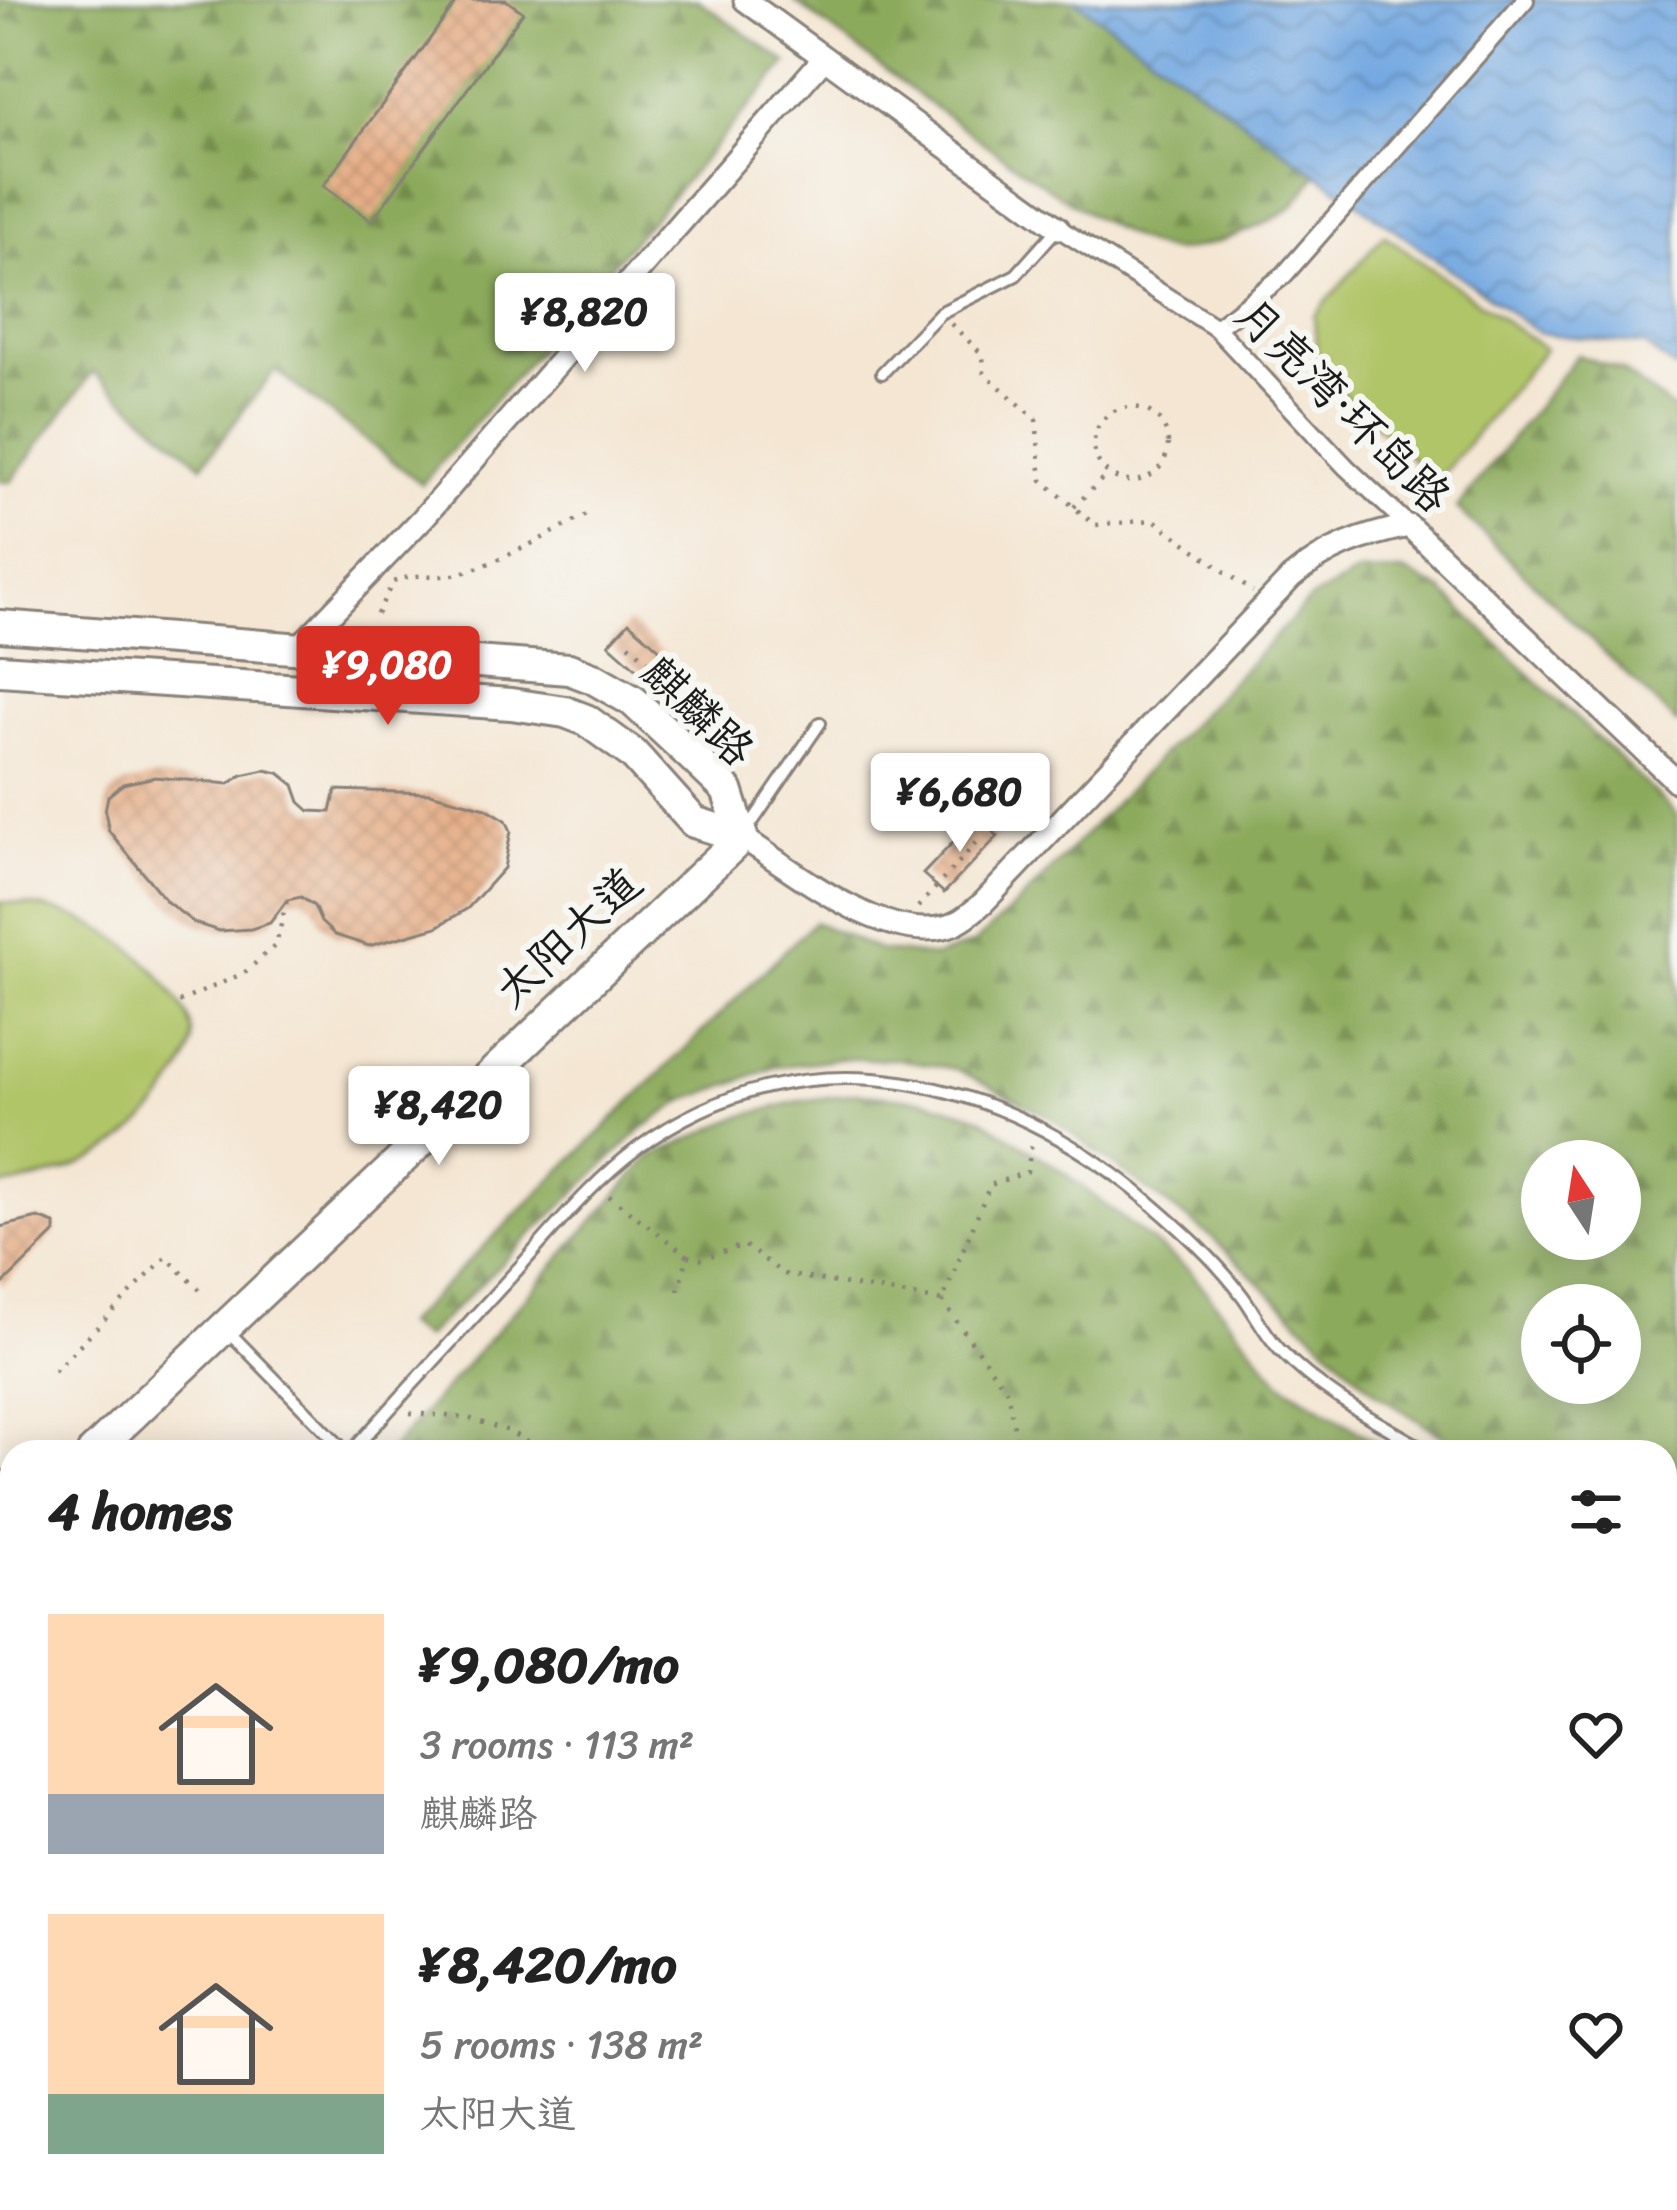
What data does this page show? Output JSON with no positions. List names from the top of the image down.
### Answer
{
  "streets": {
    "main road": ["麒麟路", "太阳大道"],
    "street": ["月亮湾·环岛路"]
  },
  "crossings": [
    ["麒麟路", "太阳大道"]
  ],
  "north": "top",
  "page": {
    "price": [
      "¥8,820",
      "¥9,080",
      "¥6,680",
      "¥8,420"
    ],
    "heading": "4 homes",
    "list": [
      {
        "name": "¥9,080/mo",
        "note": "3 rooms · 113 m² · 麒麟路"
      },
      {
        "name": "¥8,420/mo",
        "note": "5 rooms · 138 m² · 太阳大道"
      }
    ]
  }
}
